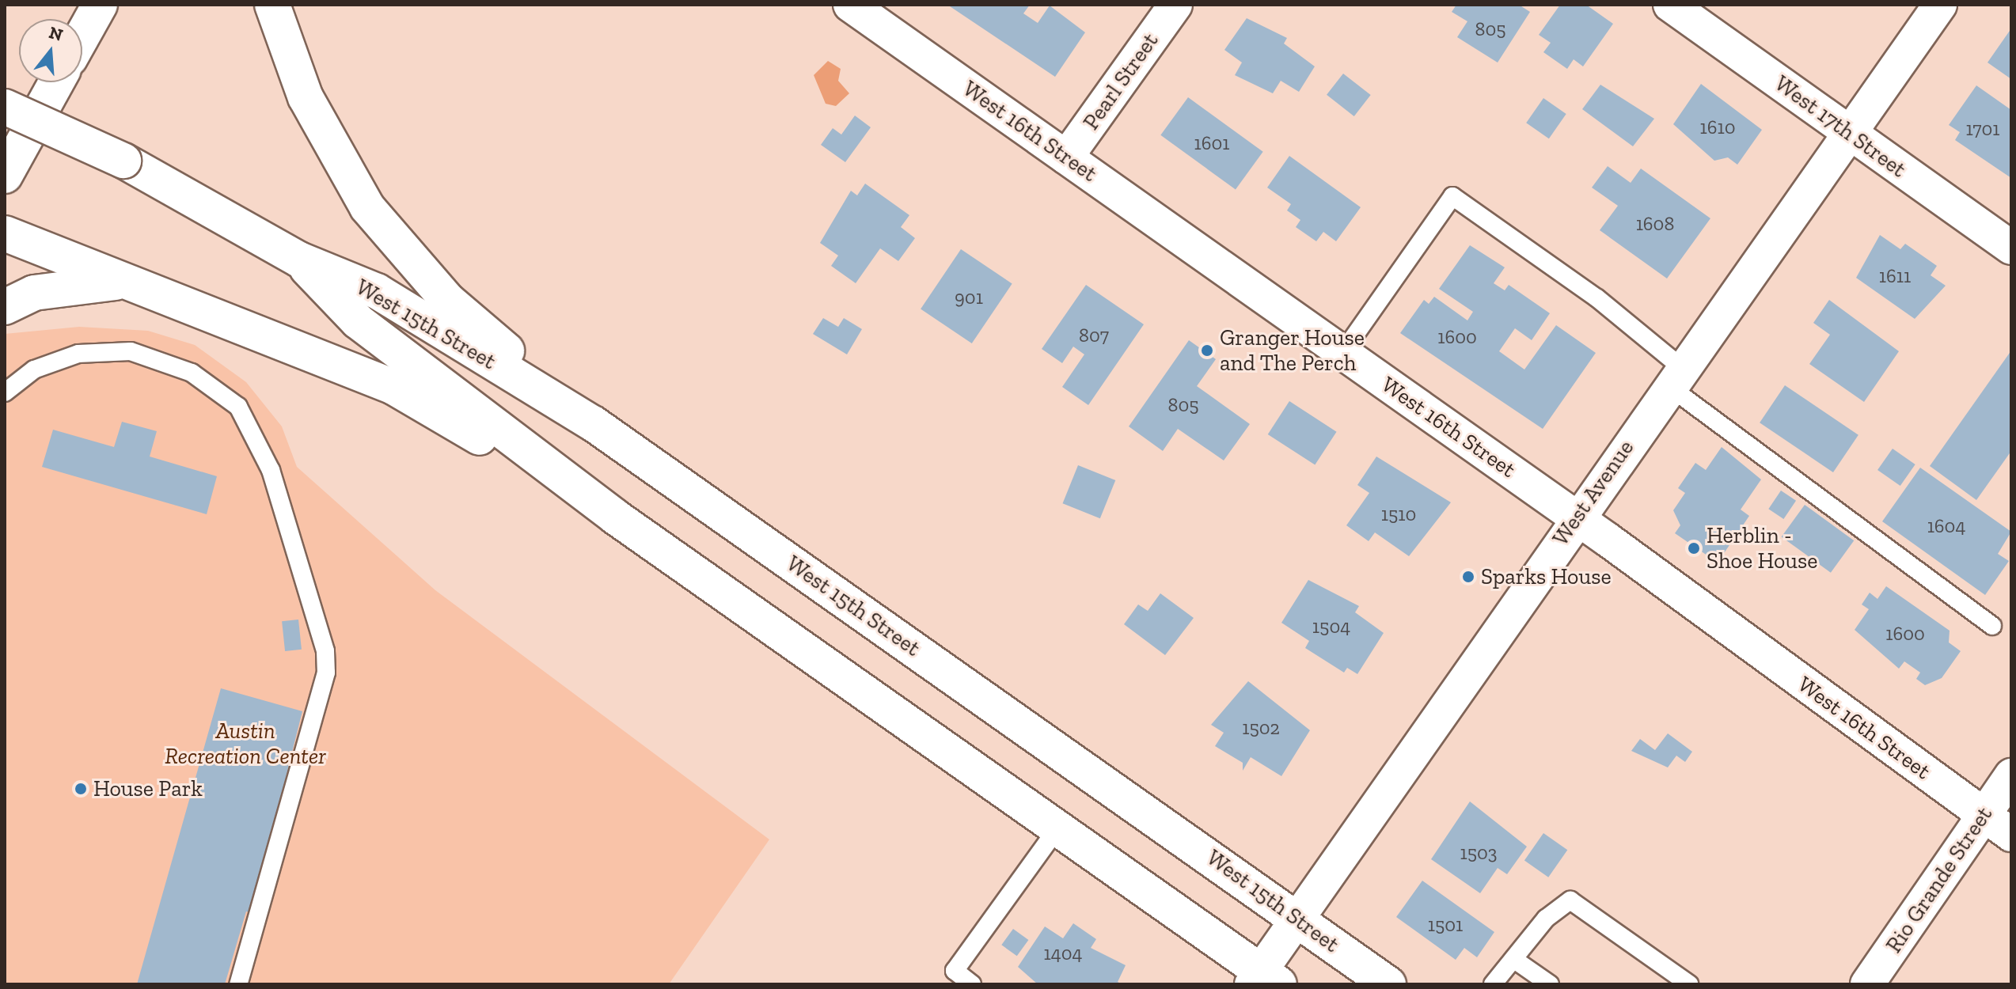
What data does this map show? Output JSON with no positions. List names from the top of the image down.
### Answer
{
  "streets": {
    "main road": ["West 15th Street"],
    "street": [
      "Pearl Street",
      "West 17th Street",
      "West 16th Street",
      "West Avenue",
      "Rio Grande Street"
    ]
  },
  "crossings": [
    ["Pearl Street", "West 16th Street"],
    ["West 17th Street", "West Avenue"],
    ["West 16th Street", "West Avenue"],
    ["West 16th Street", "Rio Grande Street"],
    ["West 15th Street", "West Avenue"]
  ],
  "parks": ["Austin Recreation Center"],
  "places": [
    "Granger House and The Perch",
    "Herblin - Shoe House",
    "Sparks House",
    "House Park"
  ],
  "house_numbers": [
    "805",
    "1610",
    "1701",
    "1601",
    "1608",
    "1611",
    "901",
    "807",
    "1600",
    "805",
    "1510",
    "1604",
    "1504",
    "1600",
    "1502",
    "1503",
    "1501",
    "1404"
  ],
  "north": "top"
}
